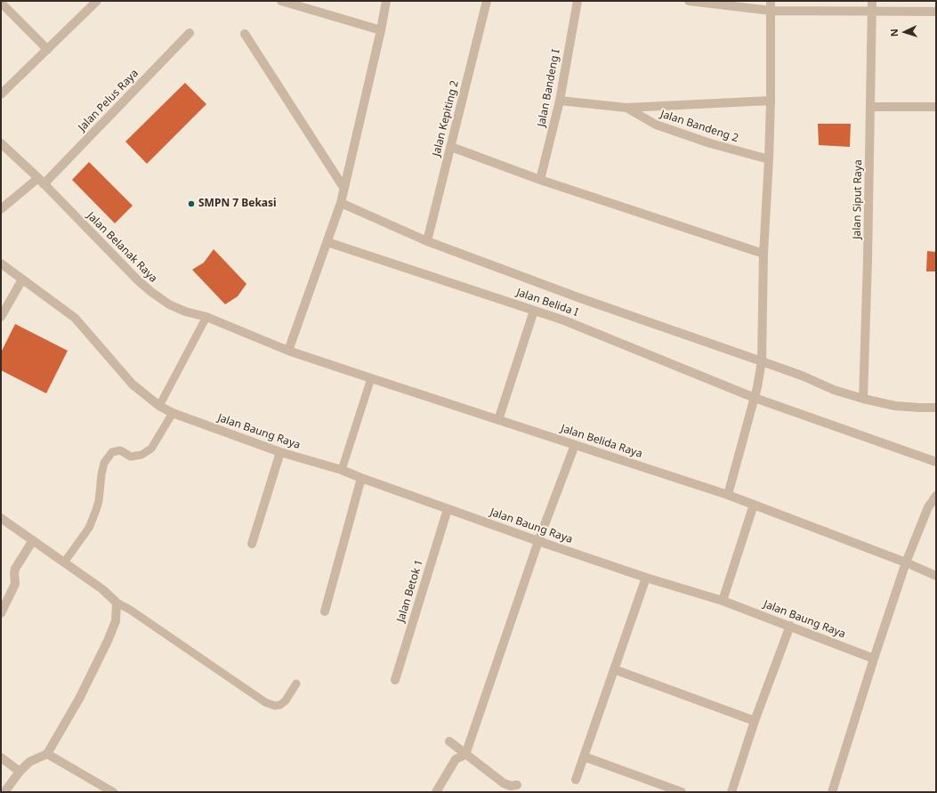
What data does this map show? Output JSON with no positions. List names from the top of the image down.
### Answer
{
  "streets": {
    "street": [
      "Jalan Bandeng I",
      "Jalan Pelus Raya",
      "Jalan Kepiting 2",
      "Jalan Bandeng 2",
      "Jalan Siput Raya",
      "Jalan Belanak Raya",
      "Jalan Belida I",
      "Jalan Baung Raya",
      "Jalan Belida Raya",
      "Jalan Betok 1"
    ]
  },
  "crossings": [
    ["Jalan Pelus Raya", "Jalan Belanak Raya"],
    ["Jalan Belanak Raya", "Jalan Belida Raya"],
    ["Jalan Baung Raya", "Jalan Betok 1"]
  ],
  "places": ["SMPN 7 Bekasi"],
  "north": "left"
}
